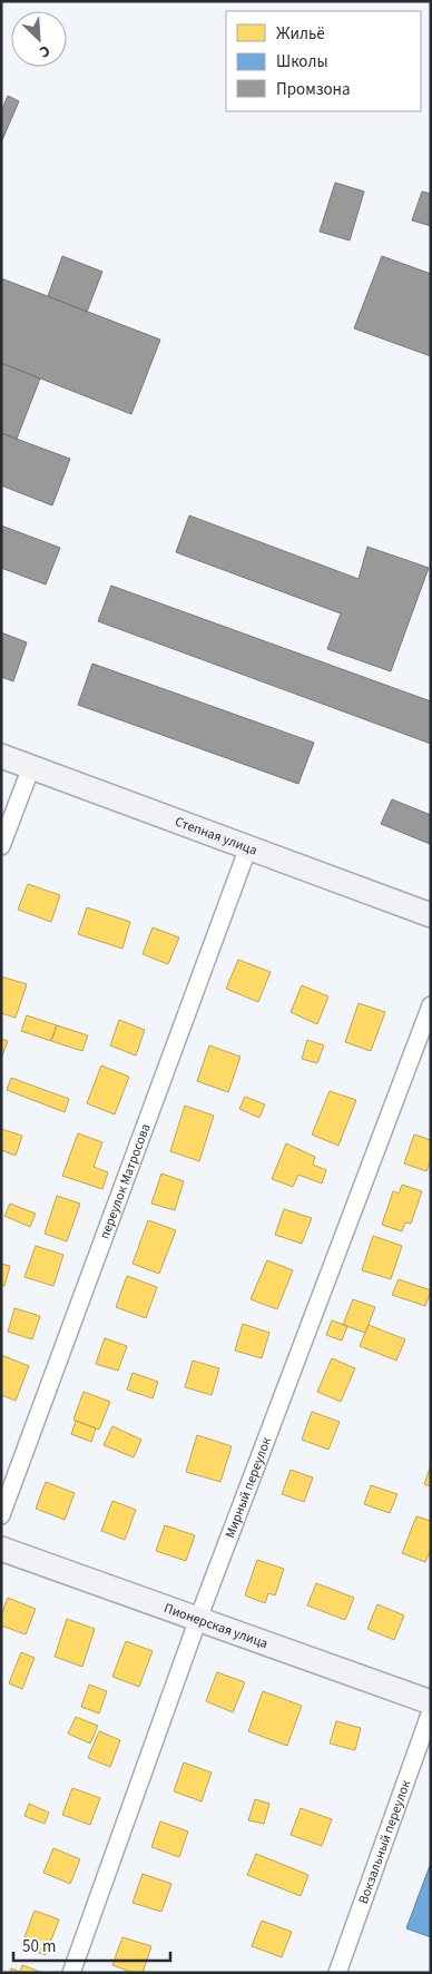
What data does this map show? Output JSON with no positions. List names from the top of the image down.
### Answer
{
  "streets": {
    "main road": ["Степная улица", "Пионерская улица"],
    "street": ["переулок Матросова", "Мирный переулок", "Вокзальный переулок"]
  },
  "crossings": [
    ["Степная улица", "переулок Матросова"],
    ["Мирный переулок", "Пионерская улица"]
  ],
  "legend": ["Жильё", "Школы", "Промзона"],
  "scale_bar": "50 m",
  "north": "bottom right"
}
